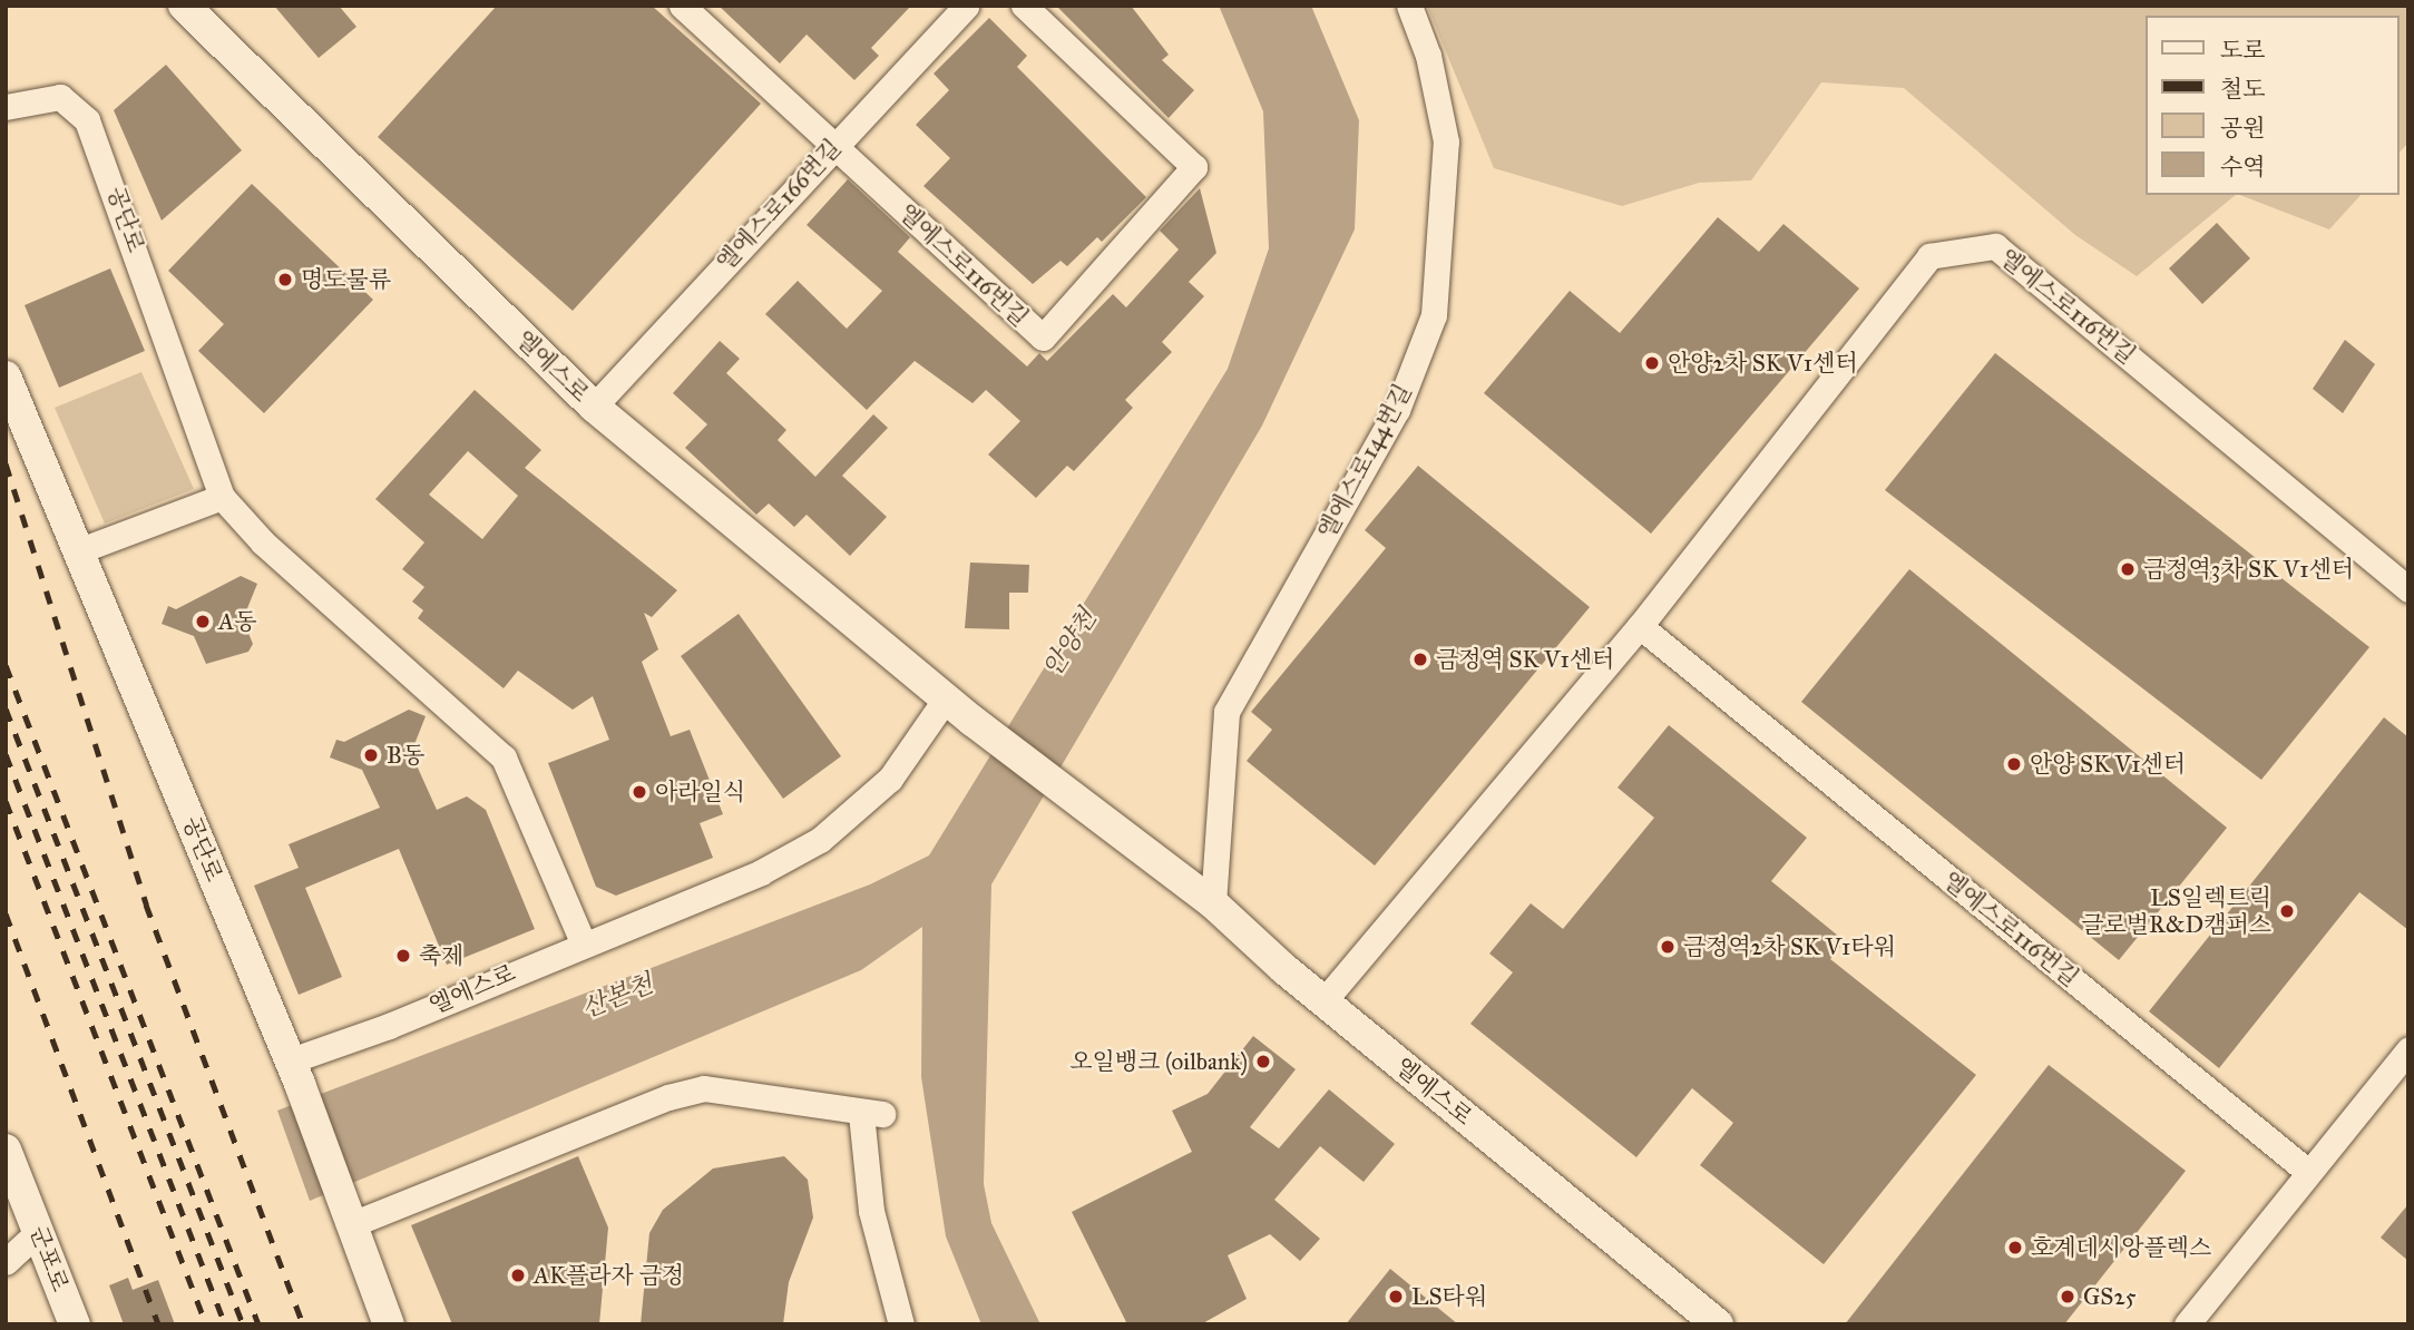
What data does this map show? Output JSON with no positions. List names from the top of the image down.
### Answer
{
  "streets": {
    "street": [
      "엘에스로166번길",
      "공단로",
      "엘에스로116번길",
      "엘에스로",
      "엘에스로144번길",
      "군포로"
    ]
  },
  "crossings": [
    ["엘에스로166번길", "엘에스로116번길"],
    ["엘에스로166번길", "엘에스로"],
    ["공단로", "엘에스로"],
    ["엘에스로116번길", "엘에스로"],
    ["엘에스로", "엘에스로144번길"]
  ],
  "water": ["안양천", "산본천"],
  "places": [
    "명도물류",
    "안양2차 SK V1센터",
    "금정역3차 SK V1센터",
    "A동",
    "금정역 SK V1센터",
    "B동",
    "안양 SK V1센터",
    "아라일식",
    "LS일렉트릭 글로벌R&D캠퍼스",
    "금정역2차 SK V1타워",
    "축제",
    "오일뱅크 (oilbank)",
    "호계데시앙플렉스",
    "AK플라자 금정",
    "LS타워",
    "GS25"
  ],
  "legend": [
    "도로",
    "철도",
    "공원",
    "수역"
  ]
}
